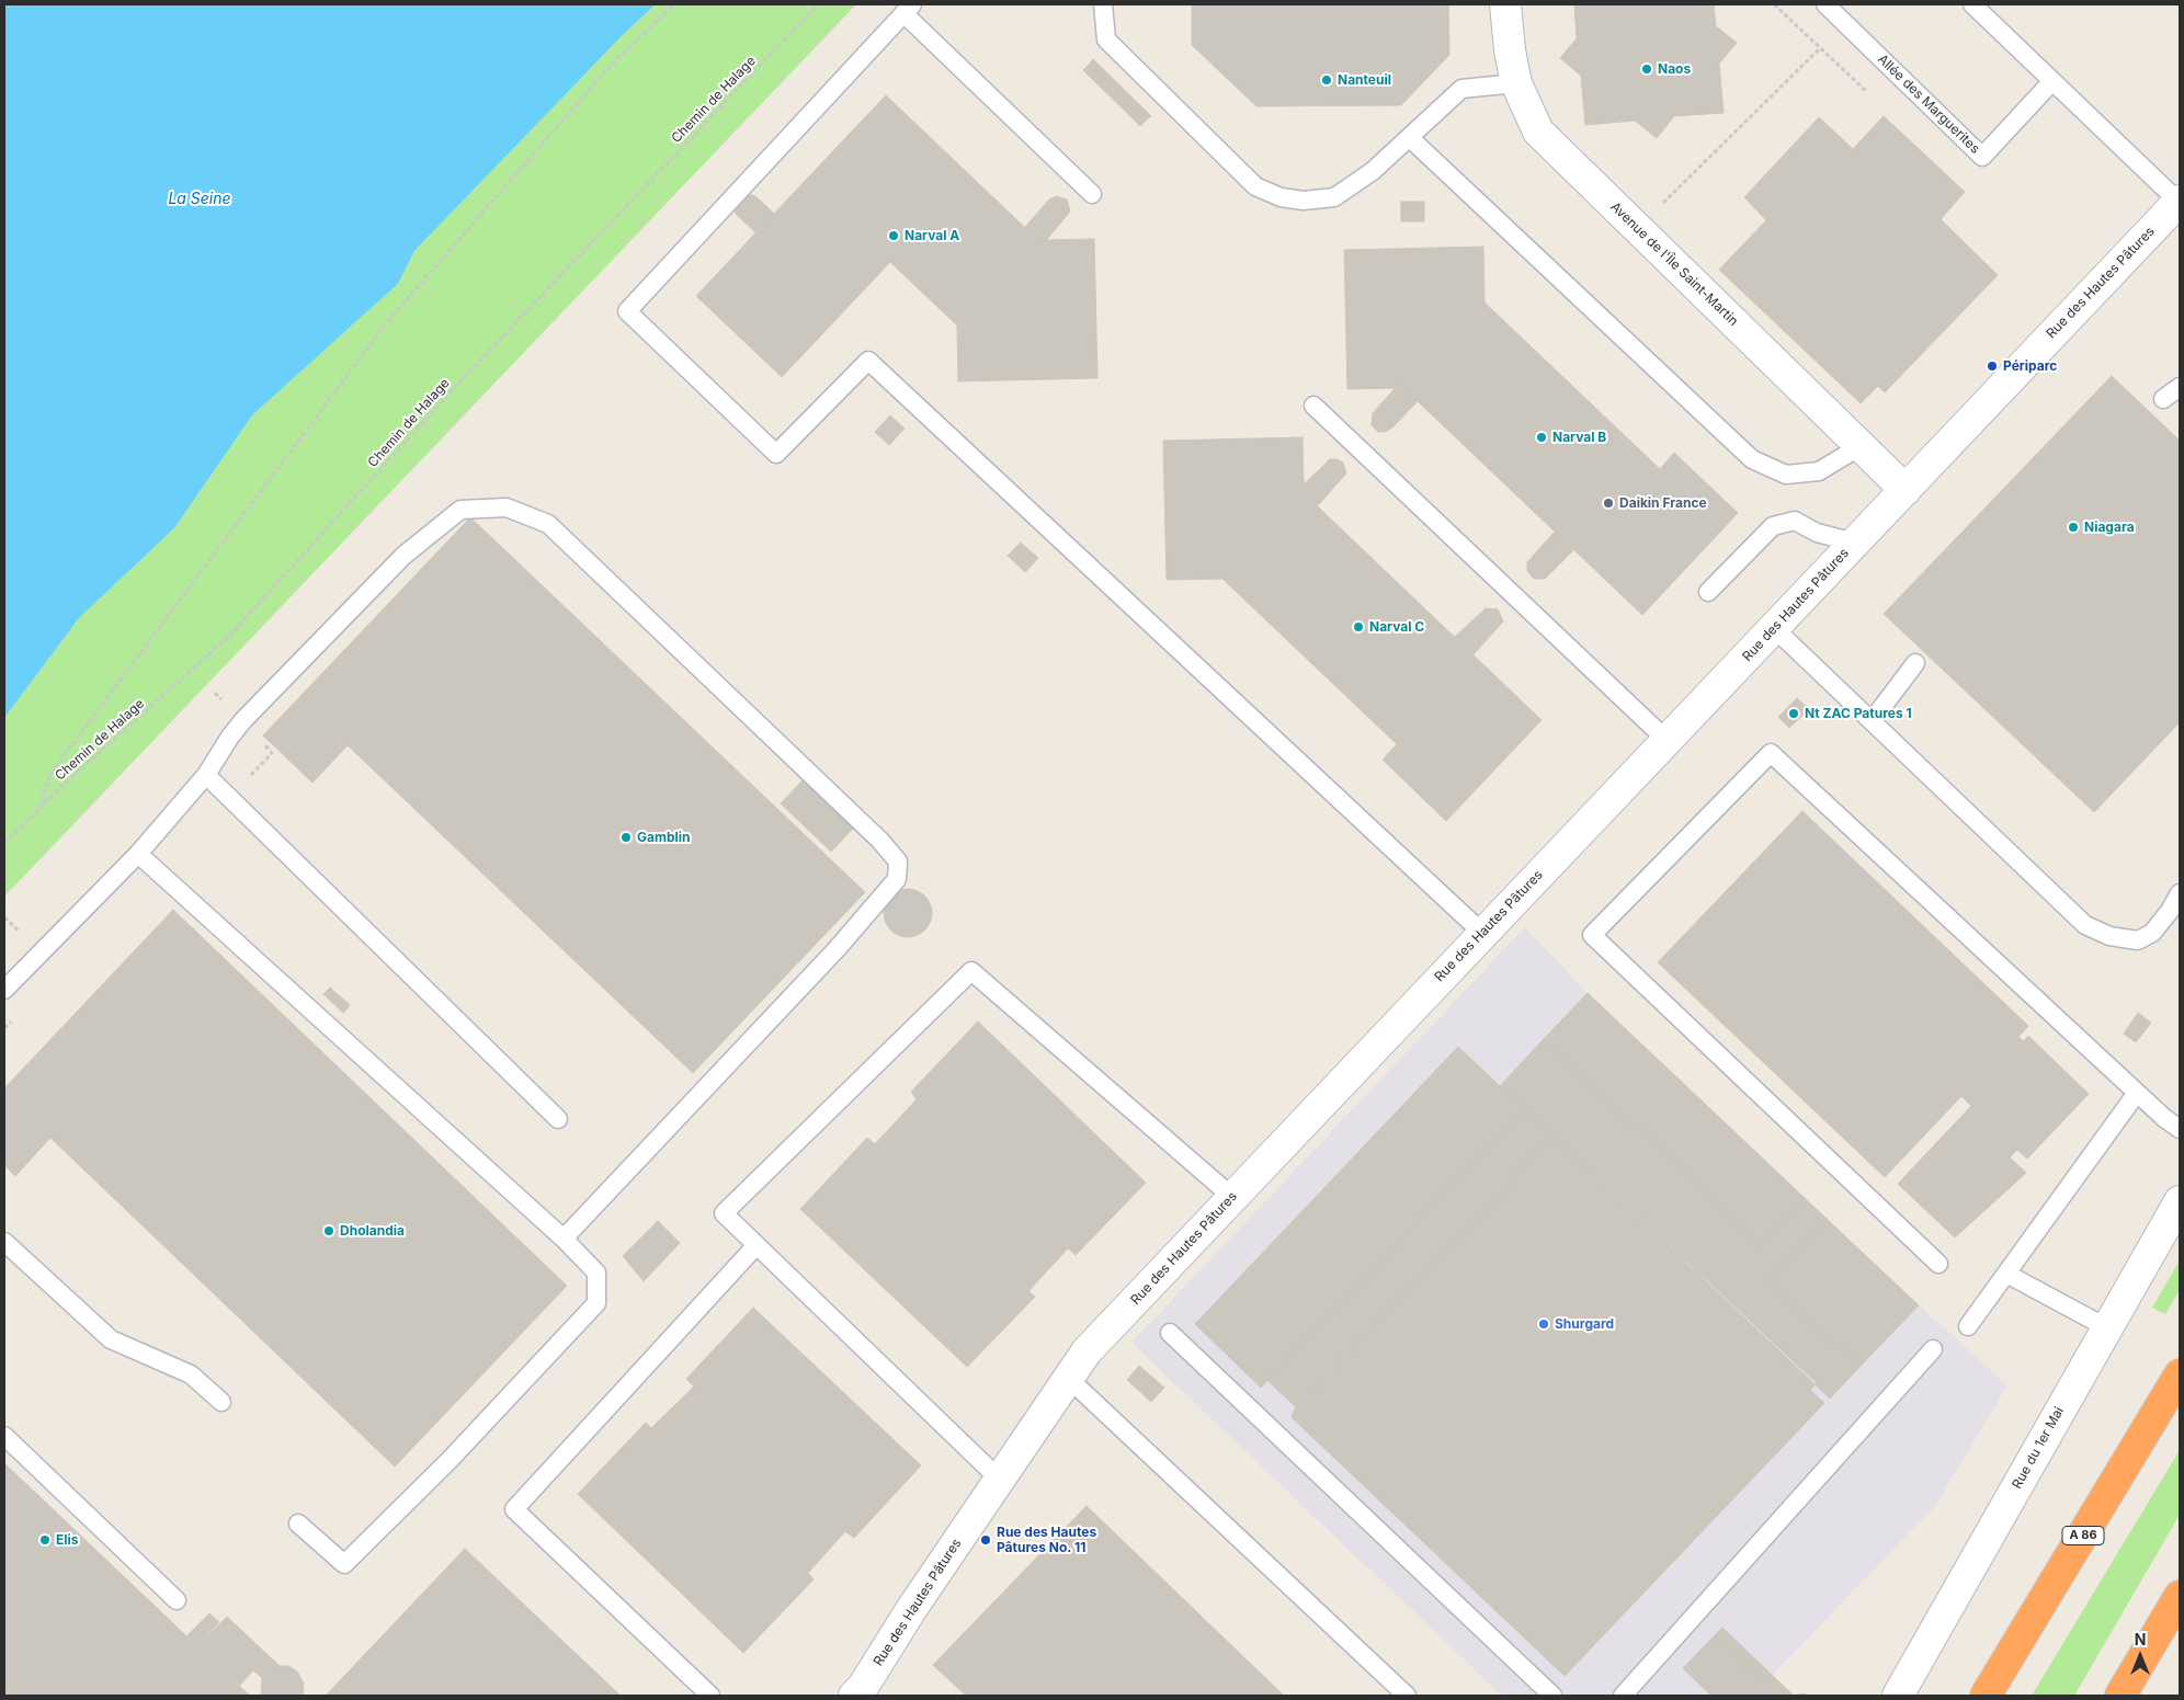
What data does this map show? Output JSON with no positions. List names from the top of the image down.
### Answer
{
  "streets": {
    "highway": ["A 86"],
    "street": ["Avenue de l'Île Saint-Martin", "Rue des Hautes Pâtures", "Rue du 1er Mai"],
    "lane": ["Allée des Marguerites"],
    "path": ["Chemin de Halage"]
  },
  "crossings": [
    ["Avenue de l'Île Saint-Martin", "Rue des Hautes Pâtures"]
  ],
  "water": ["La Seine"],
  "places": [
    "Naos",
    "Nanteuil",
    "Narval A",
    "Périparc",
    "Narval B",
    "Daikin France",
    "Niagara",
    "Narval C",
    "Nt ZAC Patures 1",
    "Gamblin",
    "Dholandia",
    "Shurgard",
    "Elis",
    "Rue des Hautes Pâtures No. 11"
  ],
  "north": "top"
}
